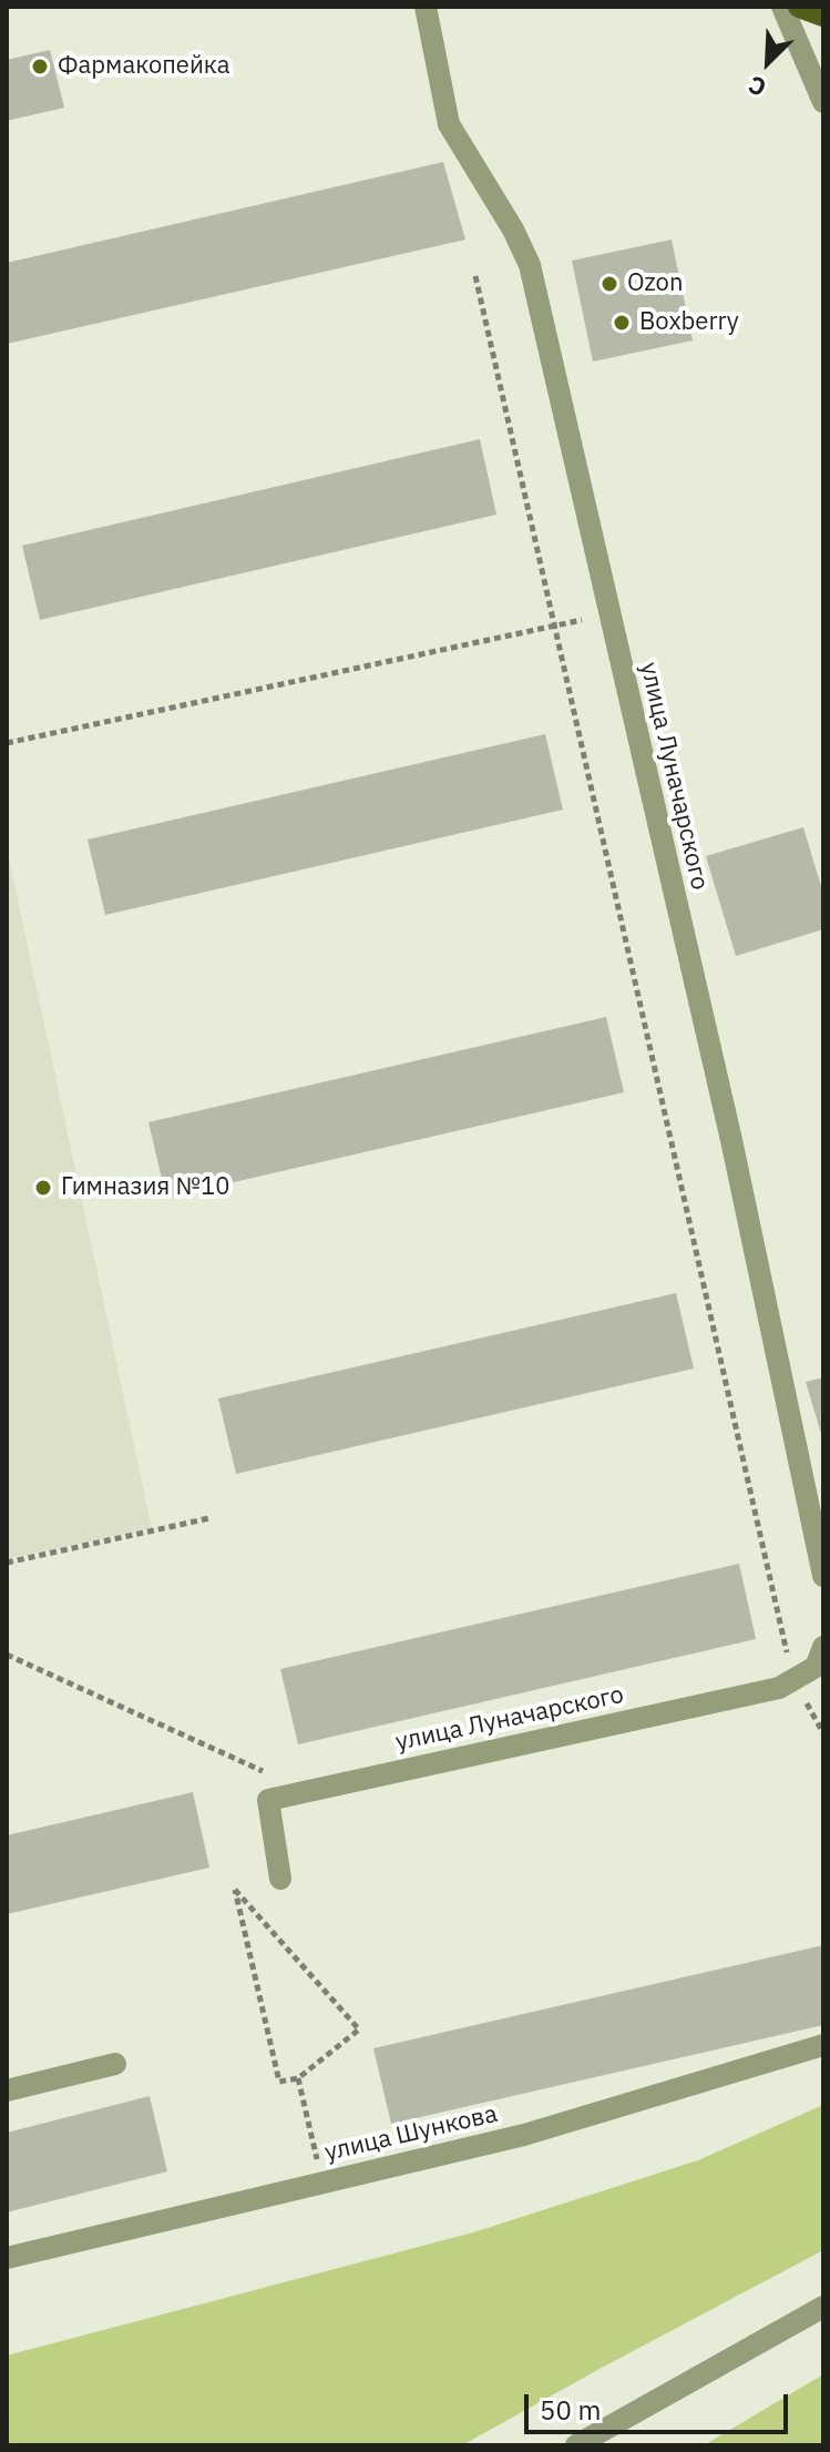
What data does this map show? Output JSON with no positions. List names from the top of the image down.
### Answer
{
  "streets": {
    "street": ["улица Луначарского", "улица Шункова"]
  },
  "places": [
    "Фармакопейка",
    "Ozon",
    "Boxberry",
    "Гимназия №10"
  ],
  "scale_bar": "50 m",
  "north": "bottom left"
}
